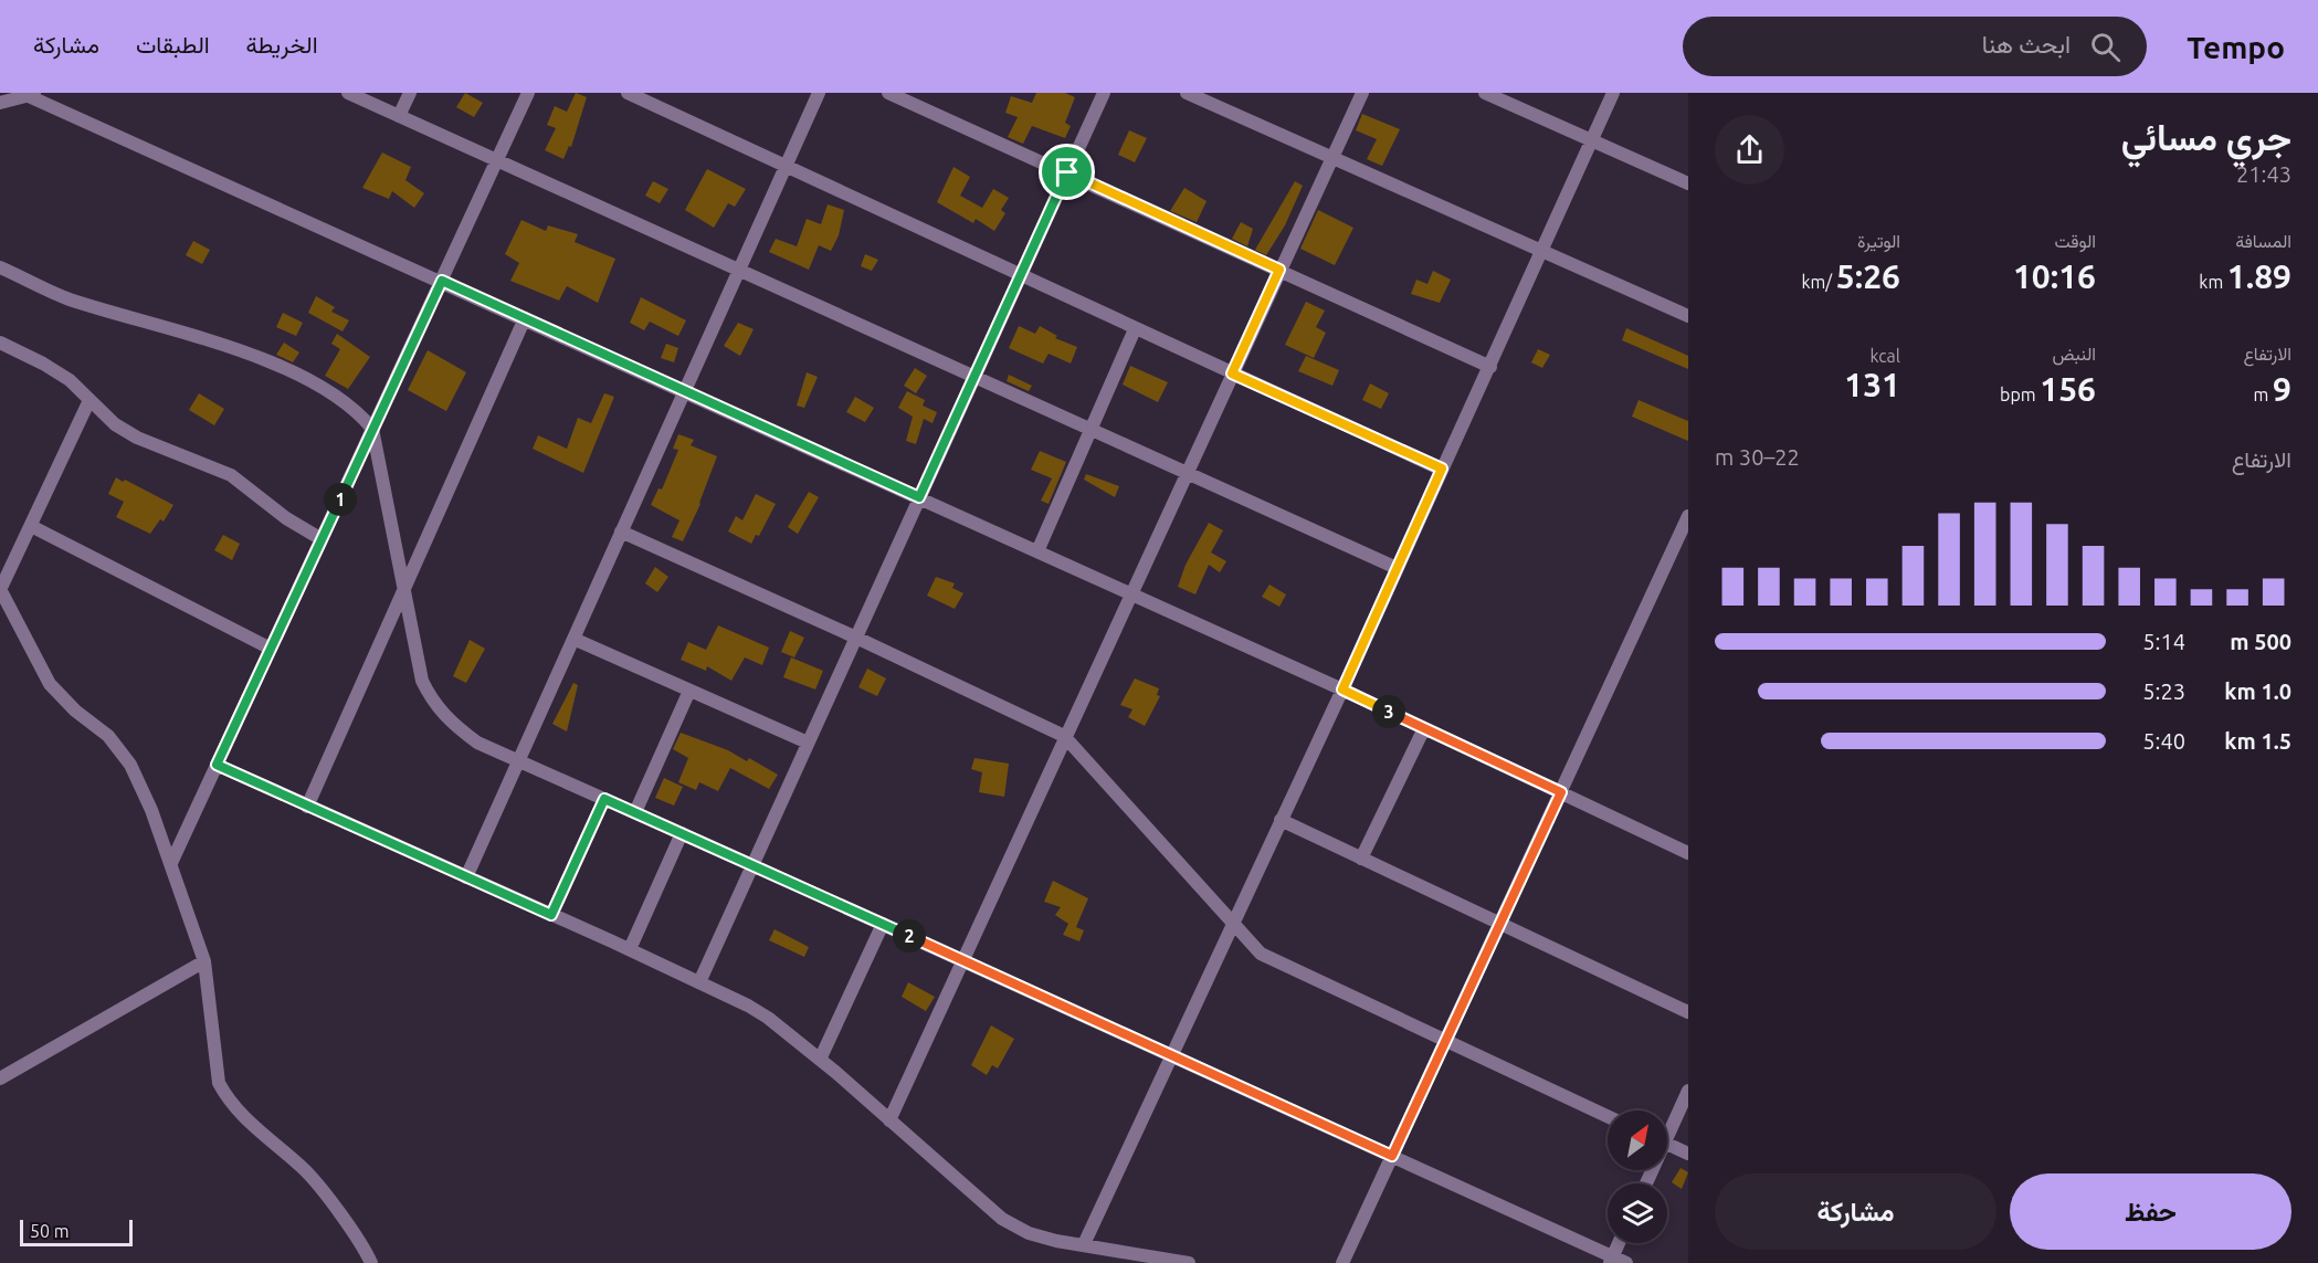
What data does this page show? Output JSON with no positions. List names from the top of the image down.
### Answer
{
  "scale_bar": "50 m",
  "north": "top right",
  "page": {
    "header": "Tempo",
    "search": "ابحث هنا",
    "nav": ["الخريطة", "الطبقات", "مشاركة"],
    "heading": ["جري مسائي", "21:43"],
    "stats": [
      ["المسافة", "1.89 km"],
      ["الوقت", "10:16"],
      ["الوتيرة", "5:26 /km"],
      ["الارتفاع", "9 m"],
      ["النبض", "156 bpm"],
      ["kcal", "131"]
    ],
    "chart": ["الارتفاع", "22–30 m"],
    "pins": ["1", "3", "2"],
    "list": [
      {
        "name": "500 m",
        "note": "5:14"
      },
      {
        "name": "1.0 km",
        "note": "5:23"
      },
      {
        "name": "1.5 km",
        "note": "5:40"
      }
    ],
    "buttons": ["حفظ", "مشاركة"],
    "scale": "50 m"
  }
}
